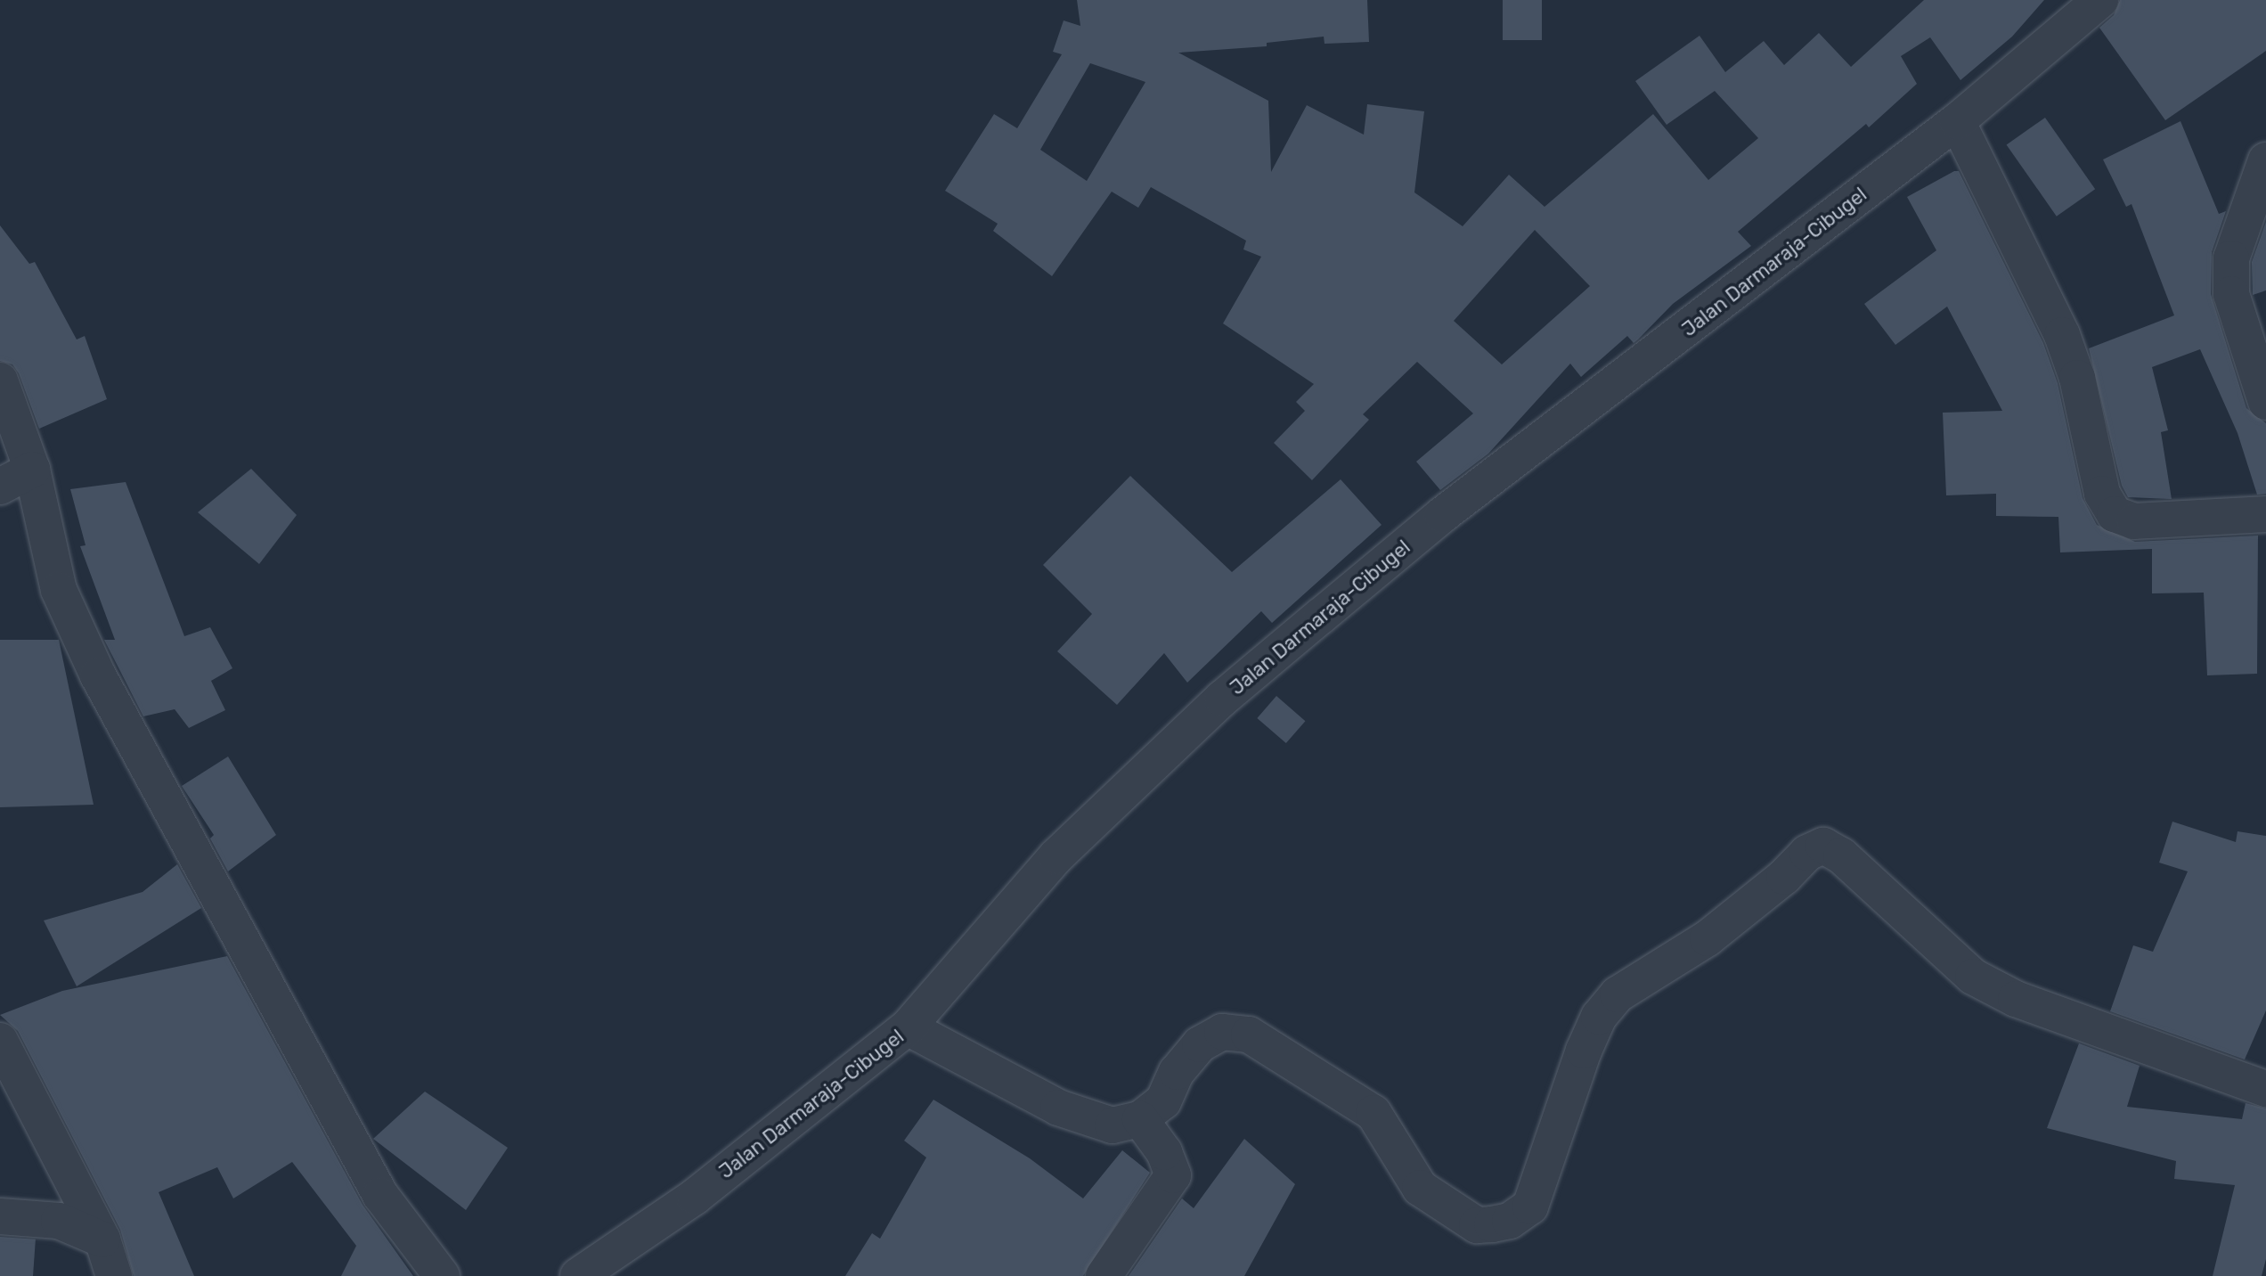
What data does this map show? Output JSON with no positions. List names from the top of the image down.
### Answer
{
  "streets": {
    "street": ["Jalan Darmaraja-Cibugel"]
  }
}
